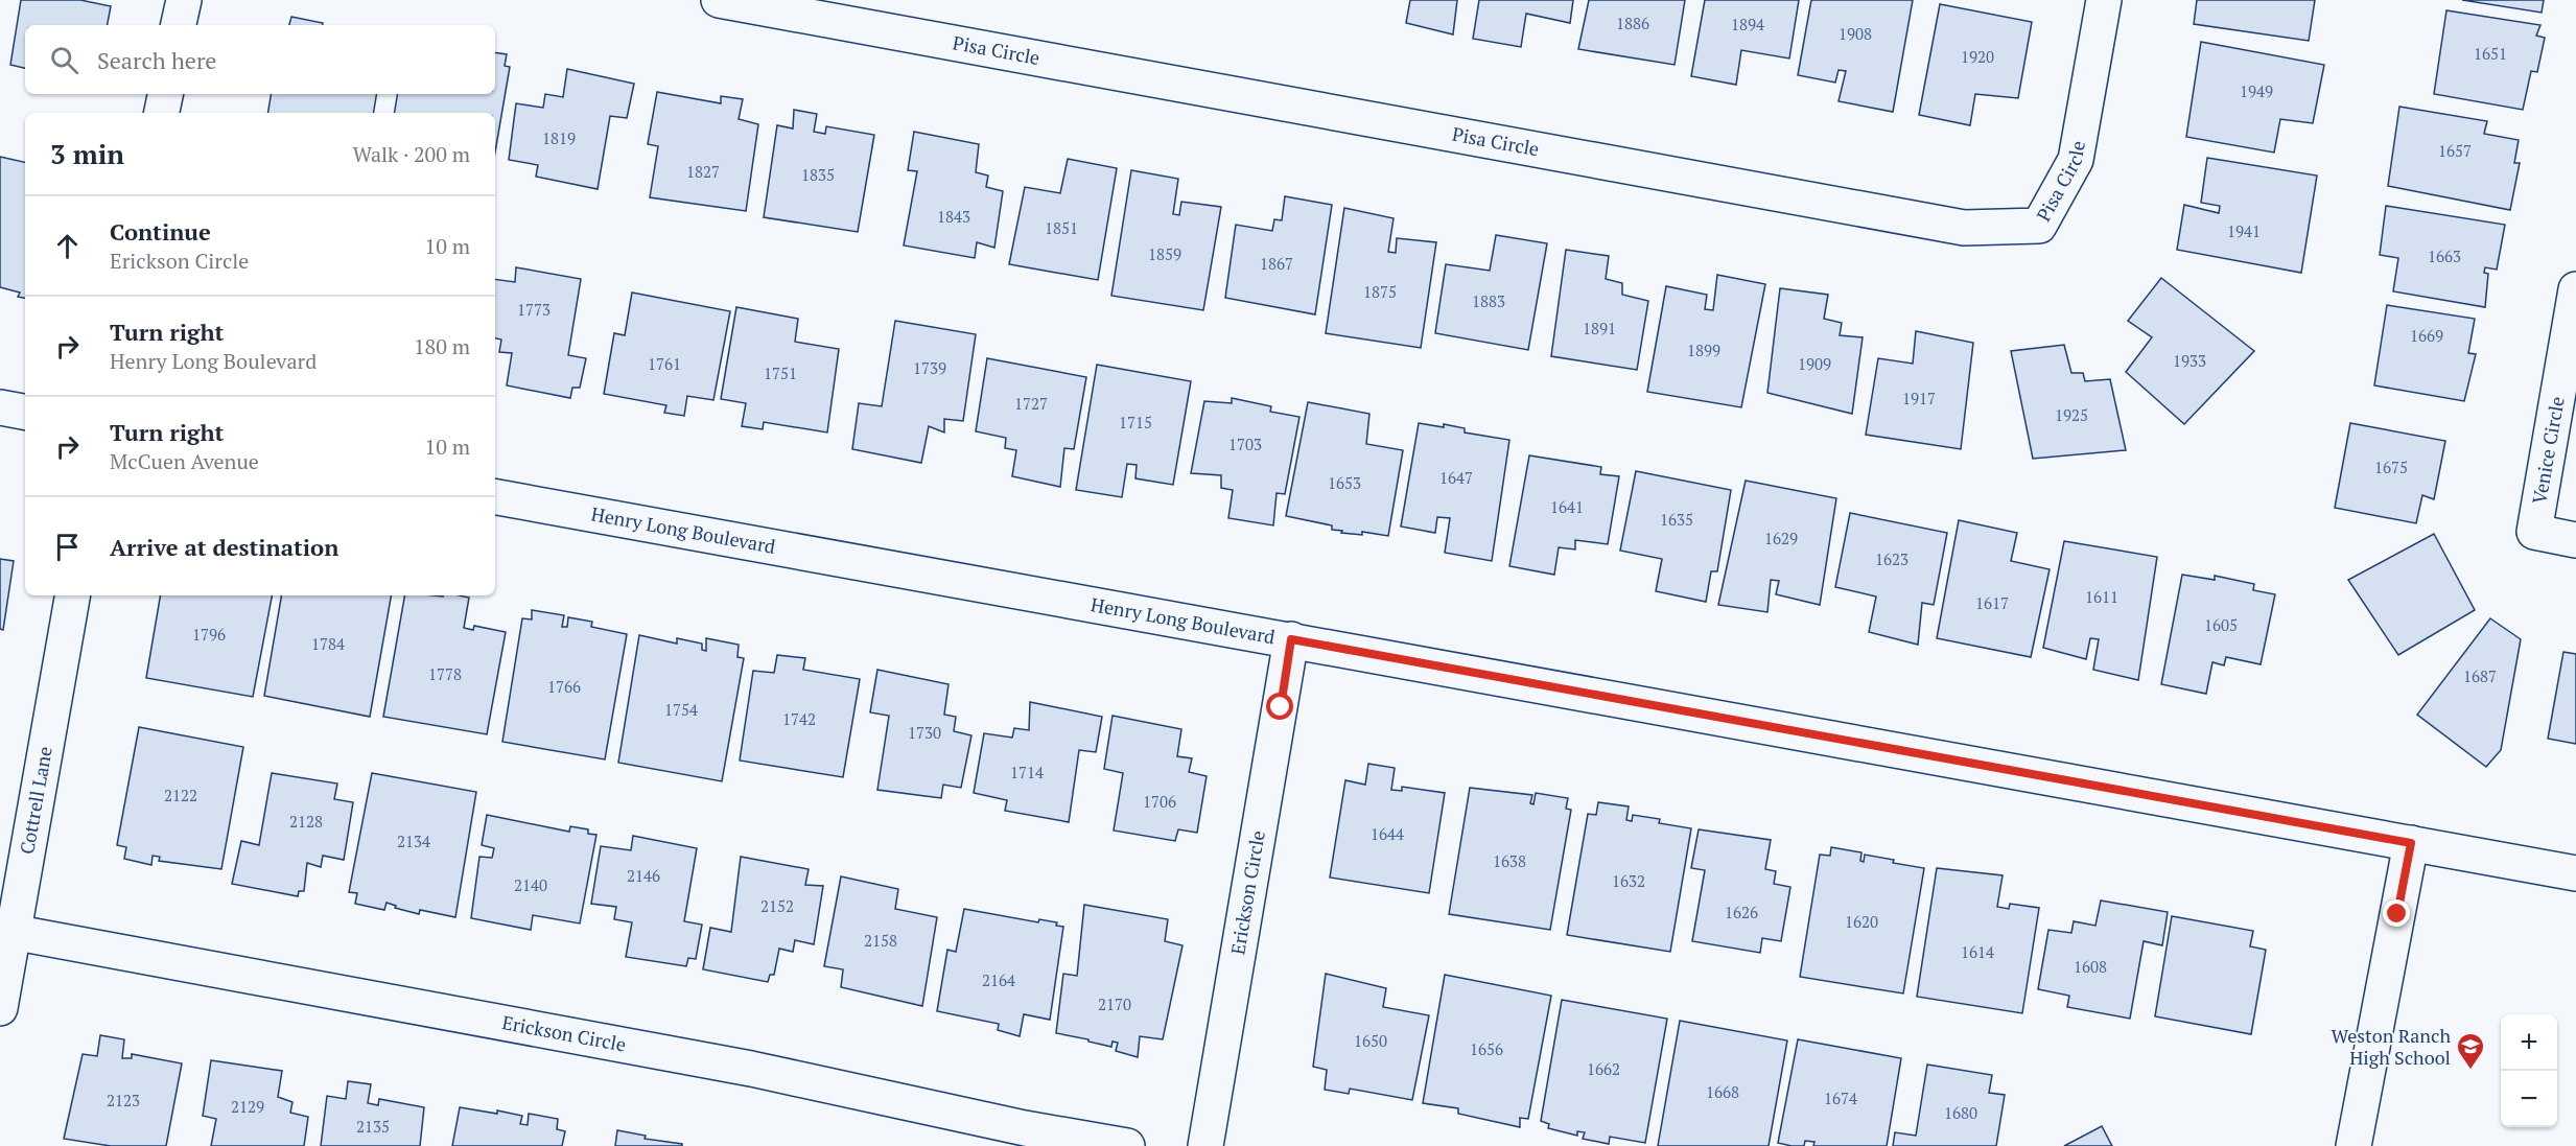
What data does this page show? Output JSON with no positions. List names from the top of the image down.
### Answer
{
  "streets": {
    "street": [
      "Pisa Circle",
      "Venice Circle",
      "Henry Long Boulevard",
      "Cottrell Lane",
      "Erickson Circle"
    ]
  },
  "crossings": [
    ["Henry Long Boulevard", "Erickson Circle"],
    ["Cottrell Lane", "Erickson Circle"]
  ],
  "places": {
    "school or university": ["Weston Ranch High School"]
  },
  "house_numbers": [
    "1886",
    "1894",
    "1908",
    "1651",
    "1920",
    "1949",
    "1819",
    "1657",
    "1827",
    "1835",
    "1843",
    "1851",
    "1941",
    "1859",
    "1663",
    "1867",
    "1875",
    "1883",
    "1773",
    "1891",
    "1669",
    "1899",
    "1933",
    "1761",
    "1909",
    "1739",
    "1751",
    "1917",
    "1727",
    "1925",
    "1715",
    "1703",
    "1675",
    "1647",
    "1653",
    "1641",
    "1635",
    "1629",
    "1623",
    "1611",
    "1617",
    "1605",
    "1796",
    "1784",
    "1778",
    "1687",
    "1766",
    "1754",
    "1742",
    "1730",
    "1714",
    "2122",
    "1706",
    "2128",
    "1644",
    "2134",
    "1638",
    "2146",
    "1632",
    "2140",
    "2152",
    "1626",
    "1620",
    "2158",
    "1614",
    "1608",
    "2164",
    "2170",
    "1650",
    "1656",
    "1662",
    "1668",
    "1674",
    "2123",
    "2129",
    "1680",
    "2135"
  ],
  "page": {
    "search": "Search here",
    "heading": ["3 min", "Walk · 200 m"],
    "list": [
      ["Continue", "Erickson Circle", "10 m"],
      ["Turn right", "Henry Long Boulevard", "180 m"],
      ["Turn right", "McCuen Avenue", "10 m"],
      "Arrive at destination"
    ],
    "map_buttons": ["+", "−"]
  }
}
